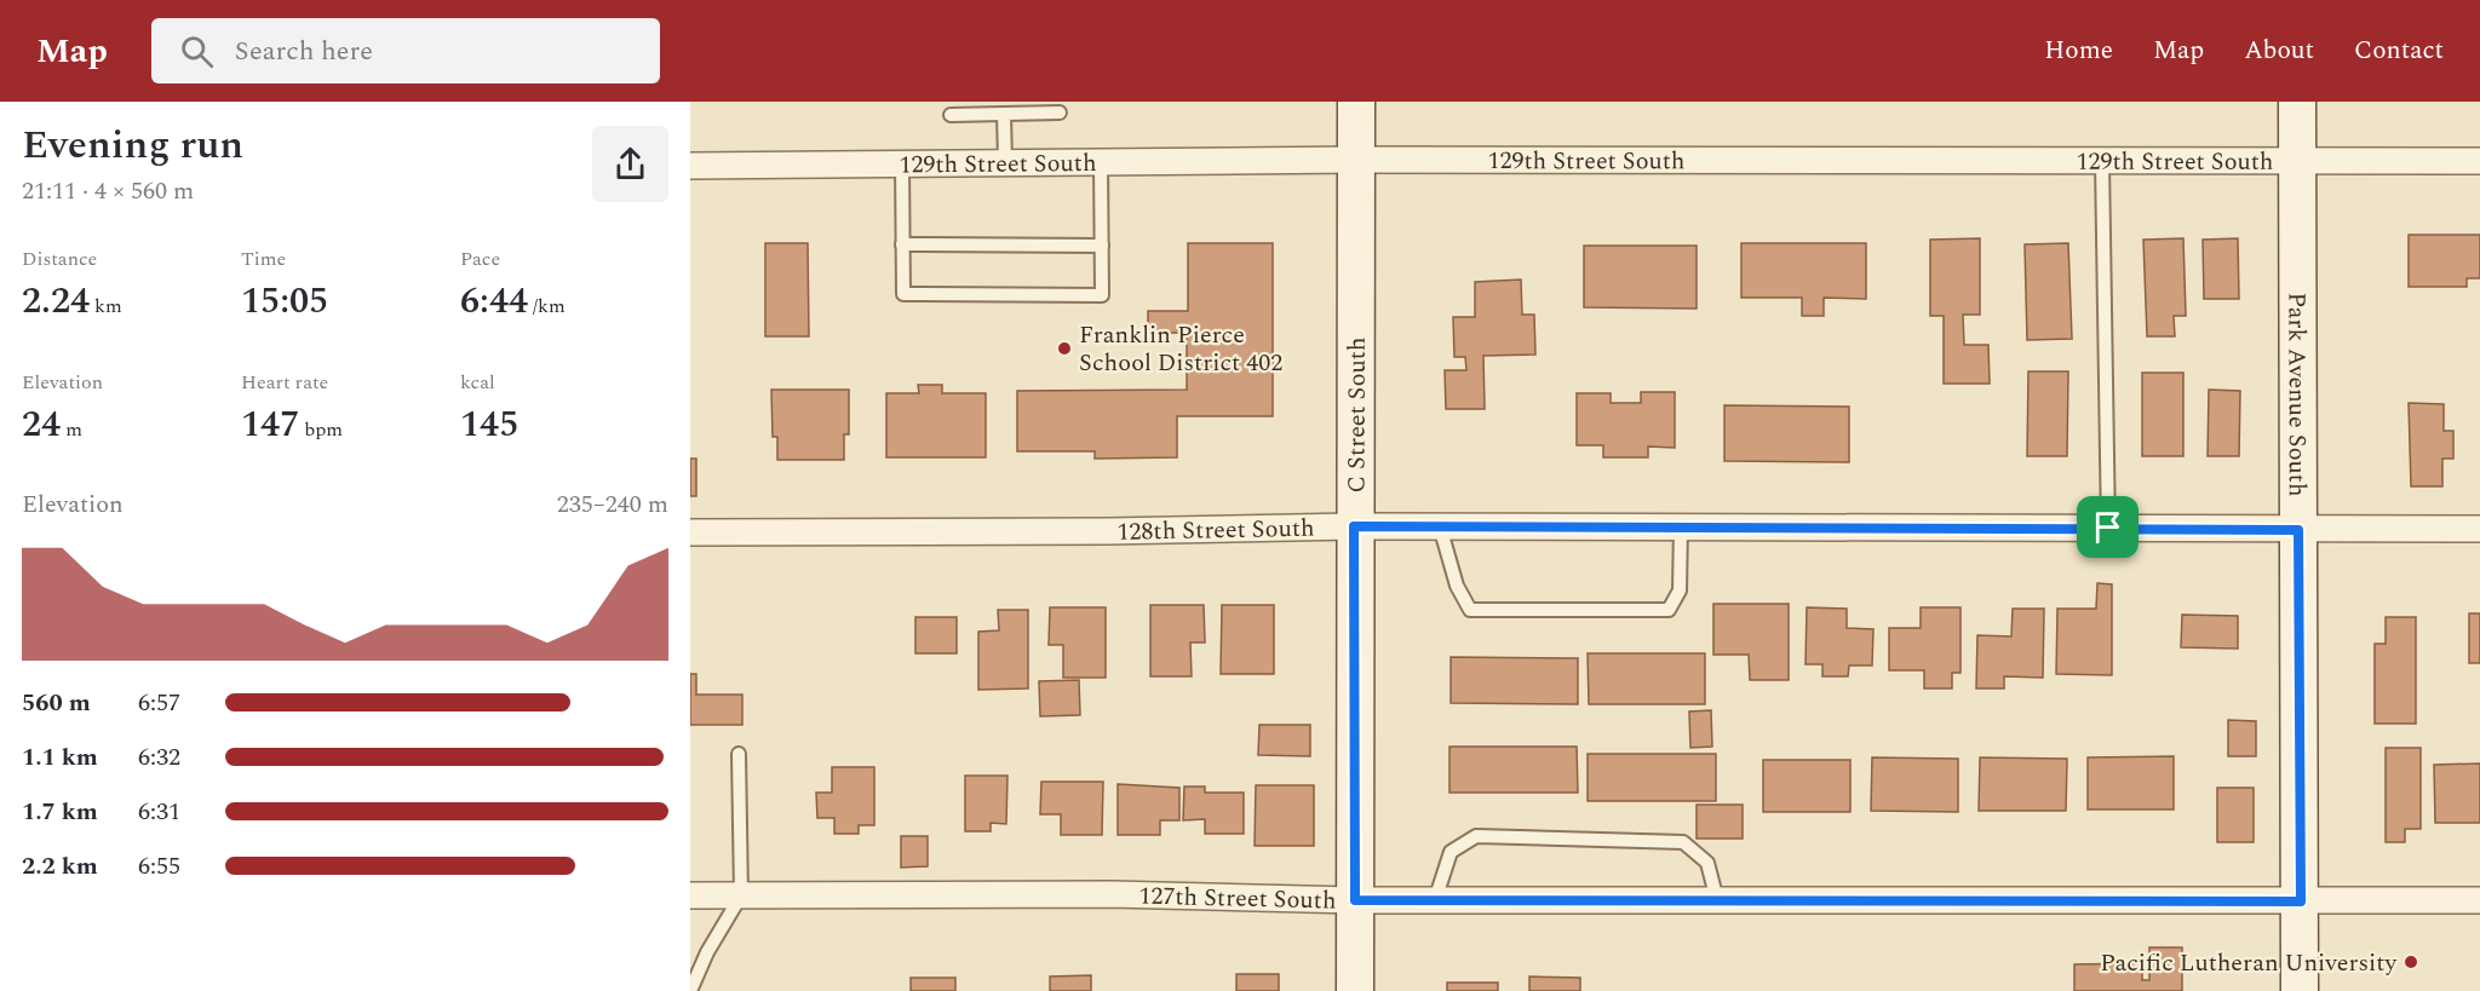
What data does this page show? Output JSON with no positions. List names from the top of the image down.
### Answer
{
  "streets": {
    "street": [
      "129th Street South",
      "Park Avenue South",
      "C Street South",
      "128th Street South",
      "127th Street South"
    ]
  },
  "crossings": [
    ["129th Street South", "Park Avenue South"],
    ["129th Street South", "C Street South"],
    ["Park Avenue South", "128th Street South"],
    ["Park Avenue South", "127th Street South"],
    ["C Street South", "128th Street South"],
    ["C Street South", "127th Street South"]
  ],
  "places": ["Franklin Pierce School District 402", "Pacific Lutheran University"],
  "page": {
    "header": "Map",
    "search": "Search here",
    "nav": [
      "Home",
      "Map",
      "About",
      "Contact"
    ],
    "heading": ["Evening run", "21:11 · 4 × 560 m"],
    "stats": [
      ["Distance", "2.24 km"],
      ["Time", "15:05"],
      ["Pace", "6:44 /km"],
      ["Elevation", "24 m"],
      ["Heart rate", "147 bpm"],
      ["kcal", "145"]
    ],
    "chart": ["Elevation", "235–240 m"],
    "list": [
      {
        "name": "560 m",
        "note": "6:57"
      },
      {
        "name": "1.1 km",
        "note": "6:32"
      },
      {
        "name": "1.7 km",
        "note": "6:31"
      },
      {
        "name": "2.2 km",
        "note": "6:55"
      }
    ]
  }
}
